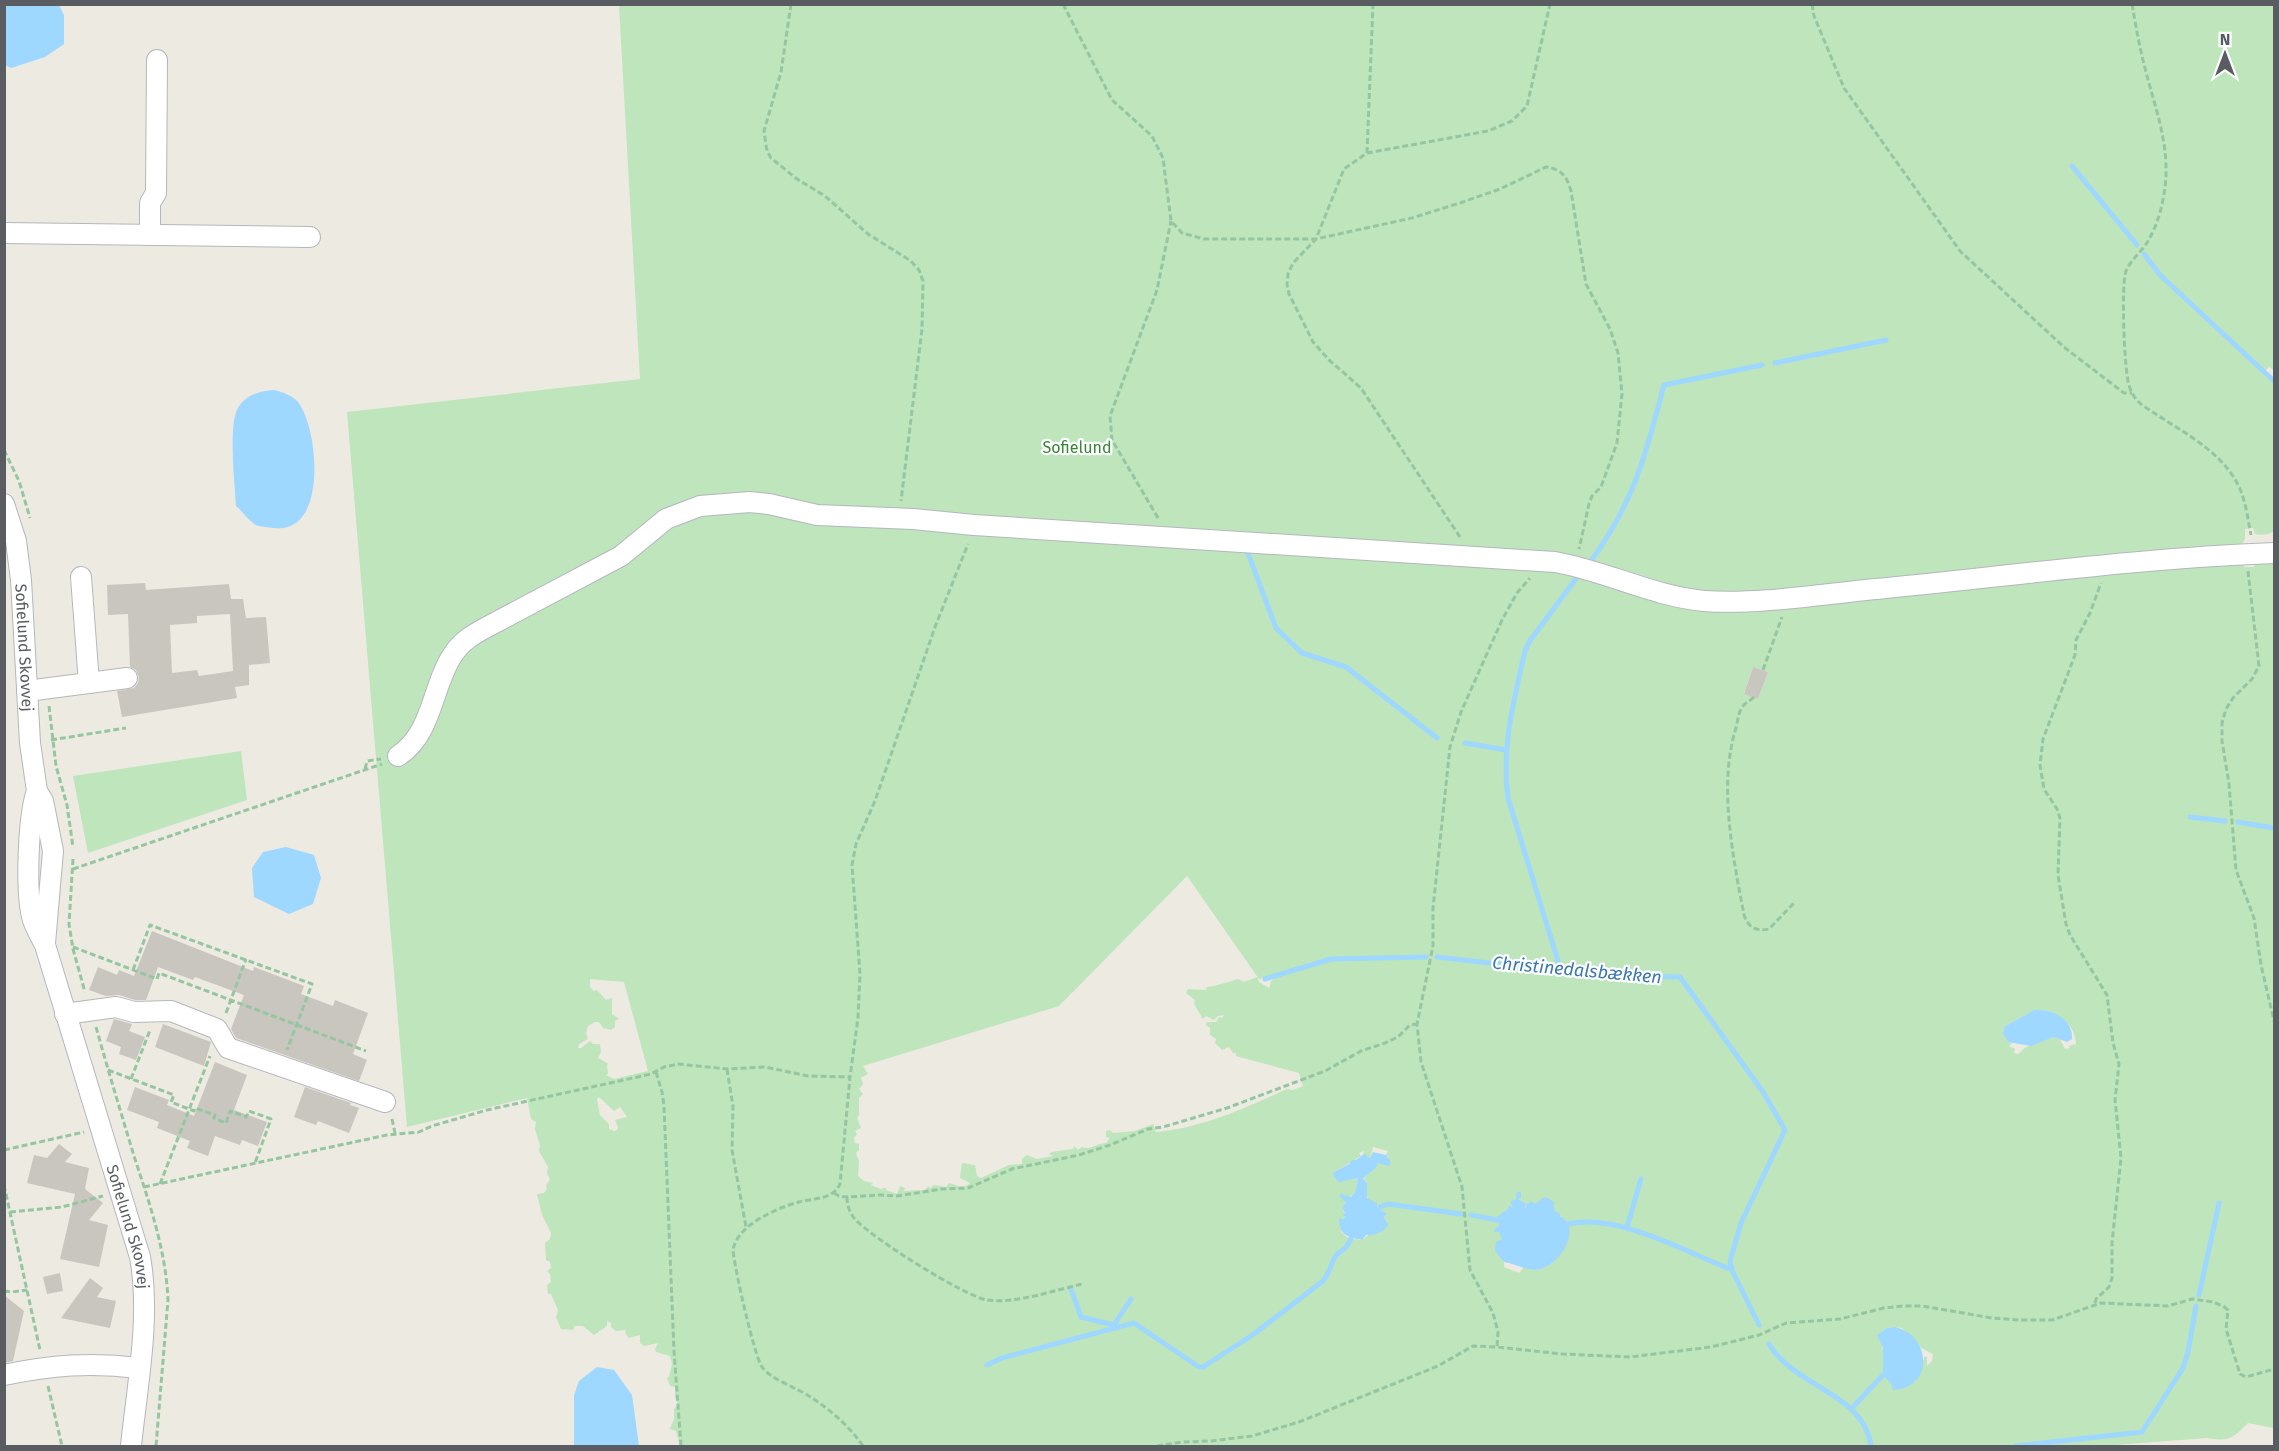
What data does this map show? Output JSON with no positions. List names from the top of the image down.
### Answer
{
  "streets": {
    "street": ["Sofielund Skovvej"]
  },
  "water": ["Christinedalsbækken"],
  "parks": ["Sofielund"],
  "north": "top"
}
